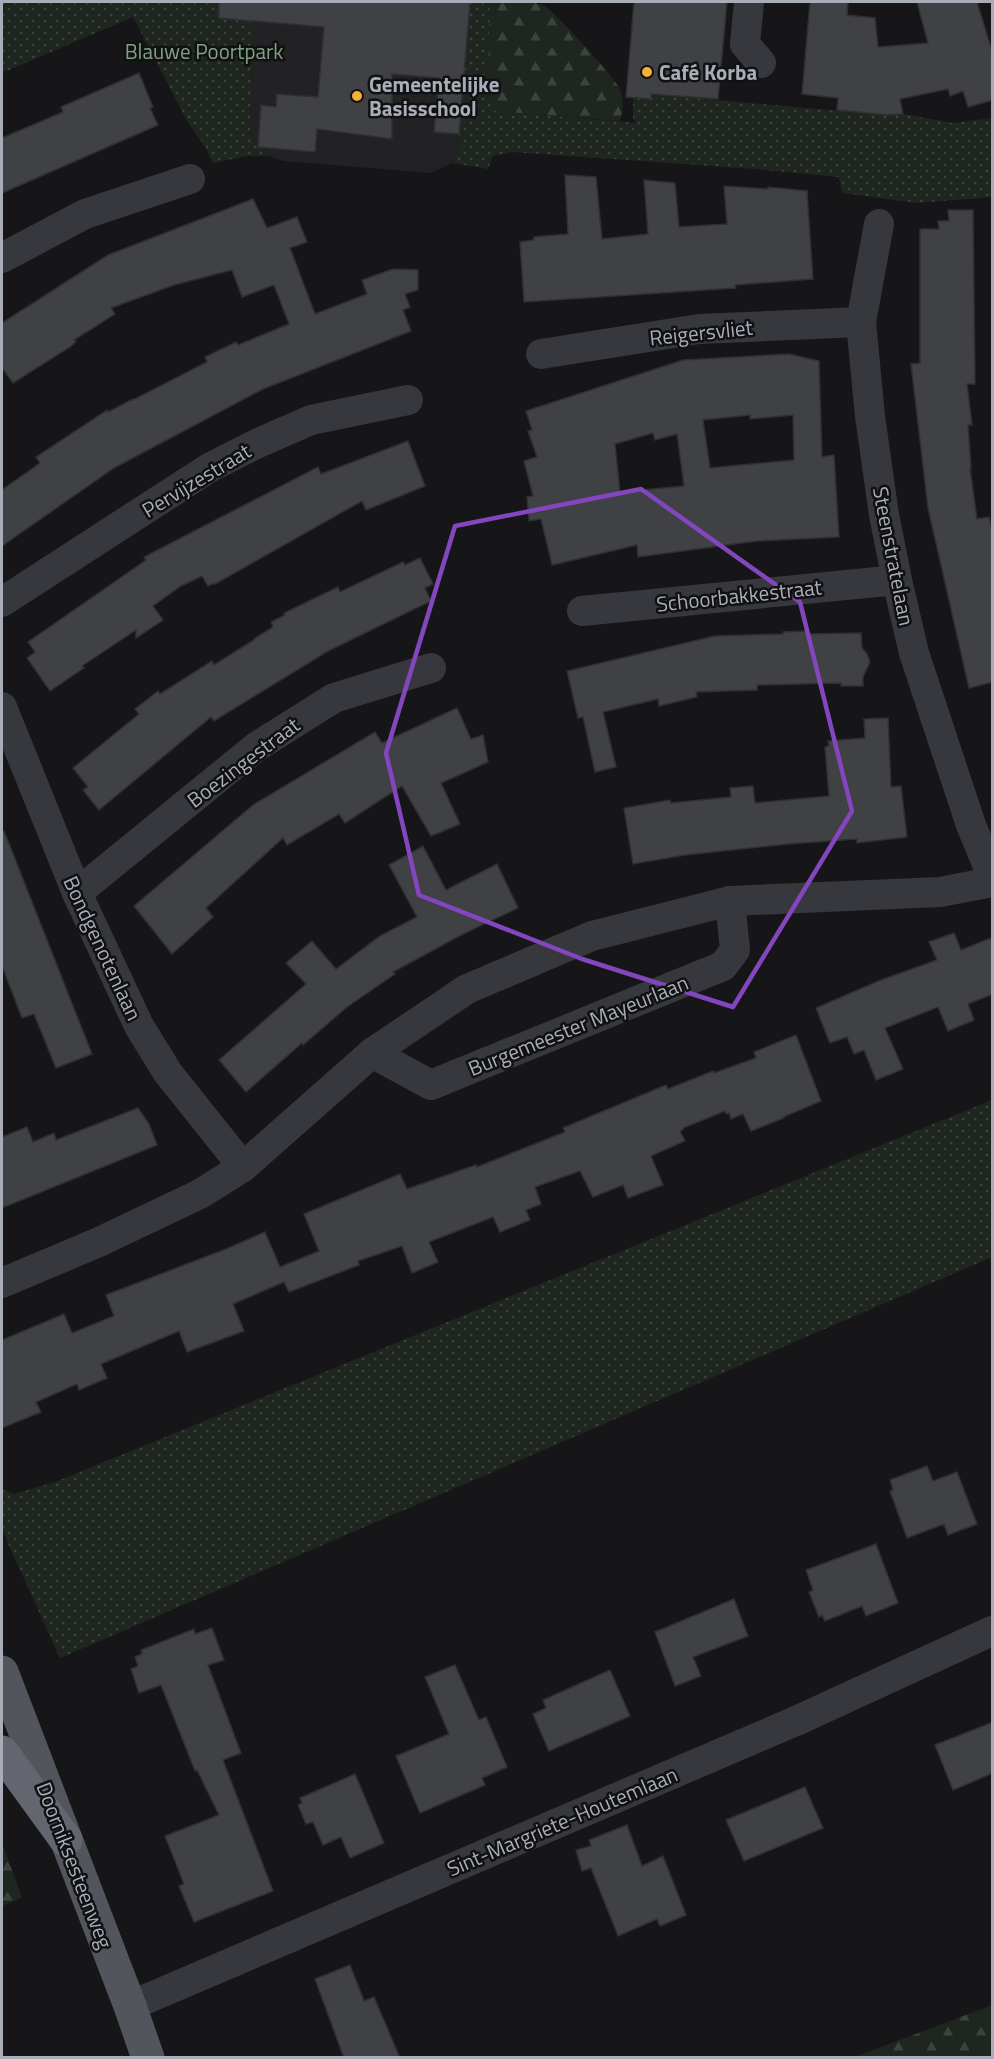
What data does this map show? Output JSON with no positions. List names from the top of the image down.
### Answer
{
  "streets": {
    "main road": ["Doorniksesteenweg"],
    "street": [
      "Reigersvliet",
      "Pervijzestraat",
      "Steenstratelaan",
      "Schoorbakkestraat",
      "Boezingestraat",
      "Bondgenotenlaan",
      "Burgemeester Mayeurlaan",
      "Sint-Margriete-Houtemlaan"
    ]
  },
  "crossings": [
    ["Reigersvliet", "Steenstratelaan"],
    ["Steenstratelaan", "Schoorbakkestraat"],
    ["Boezingestraat", "Bondgenotenlaan"],
    ["Sint-Margriete-Houtemlaan", "Doorniksesteenweg"]
  ],
  "parks": ["Blauwe Poortpark"],
  "places": ["Café Korba", "Gemeentelijke Basisschool"]
}
